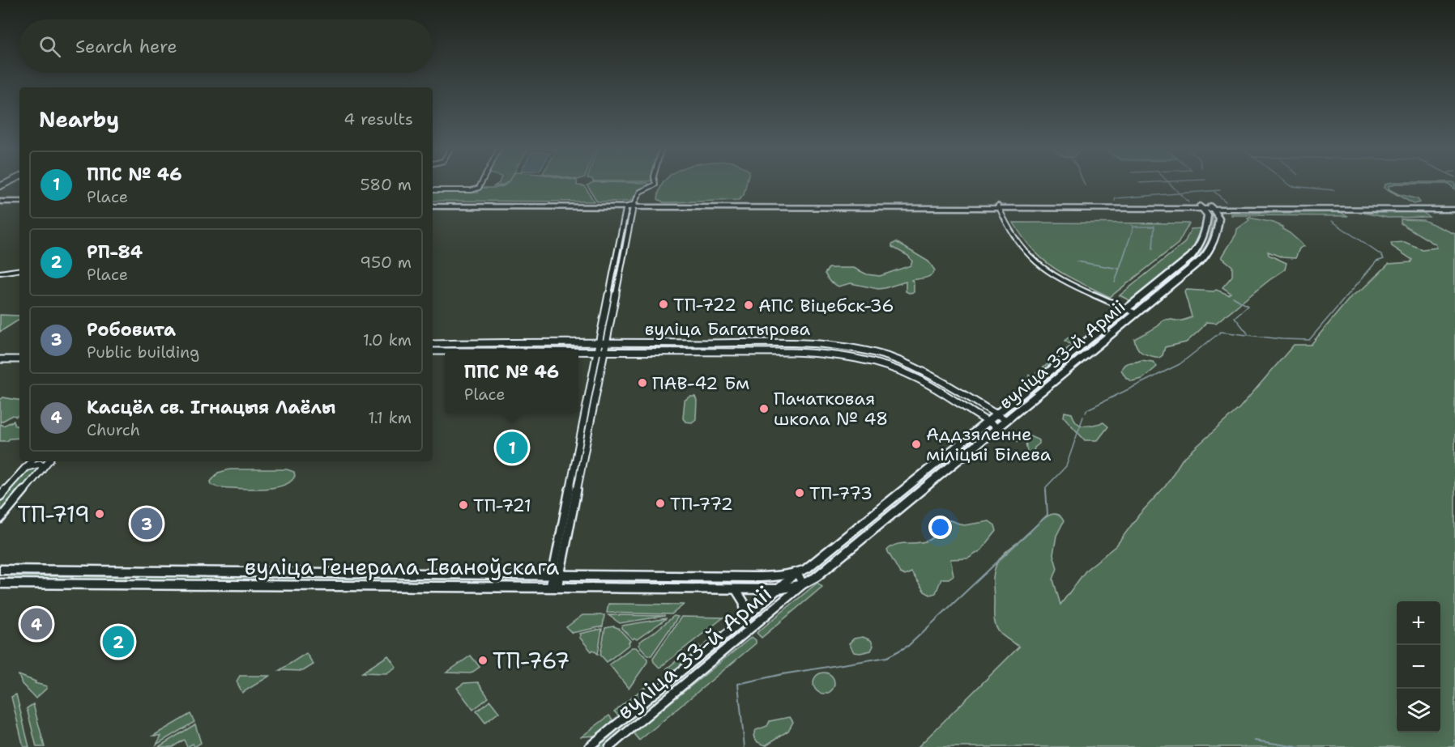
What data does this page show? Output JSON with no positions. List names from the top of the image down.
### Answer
{
  "streets": {
    "main road": ["вуліца 33-й Арміі", "вуліца Генерала Іваноўскага"],
    "street": ["вуліца Багатырова"]
  },
  "crossings": [
    ["вуліца Багатырова", "вуліца 33-й Арміі"],
    ["вуліца 33-й Арміі", "вуліца Генерала Іваноўскага"]
  ],
  "places": [
    "ТП-722",
    "АПС Віцебск-36",
    "ПАВ-42 Бм",
    "Пачатковая школа № 48",
    "Аддзяленне міліцыі Білева",
    "ТП-773",
    "ТП-772",
    "ТП-721",
    "ТП-719",
    "ТП-767"
  ],
  "page": {
    "search": "Search here",
    "heading": ["Nearby", "4 results"],
    "list": [
      {
        "mark": "1",
        "name": "ППС № 46",
        "note": "Place",
        "value": "580 m"
      },
      {
        "mark": "2",
        "name": "РП-84",
        "note": "Place",
        "value": "950 m"
      },
      {
        "mark": "3",
        "name": "Робовита",
        "note": "Public building",
        "value": "1.0 km"
      },
      {
        "mark": "4",
        "name": "Касцёл св. Ігнацыя Лаёлы",
        "note": "Church",
        "value": "1.1 km"
      }
    ],
    "popup": ["ППС № 46", "Place"],
    "pins": [
      "1",
      "3",
      "4",
      "2"
    ],
    "map_buttons": ["+", "−"]
  }
}
